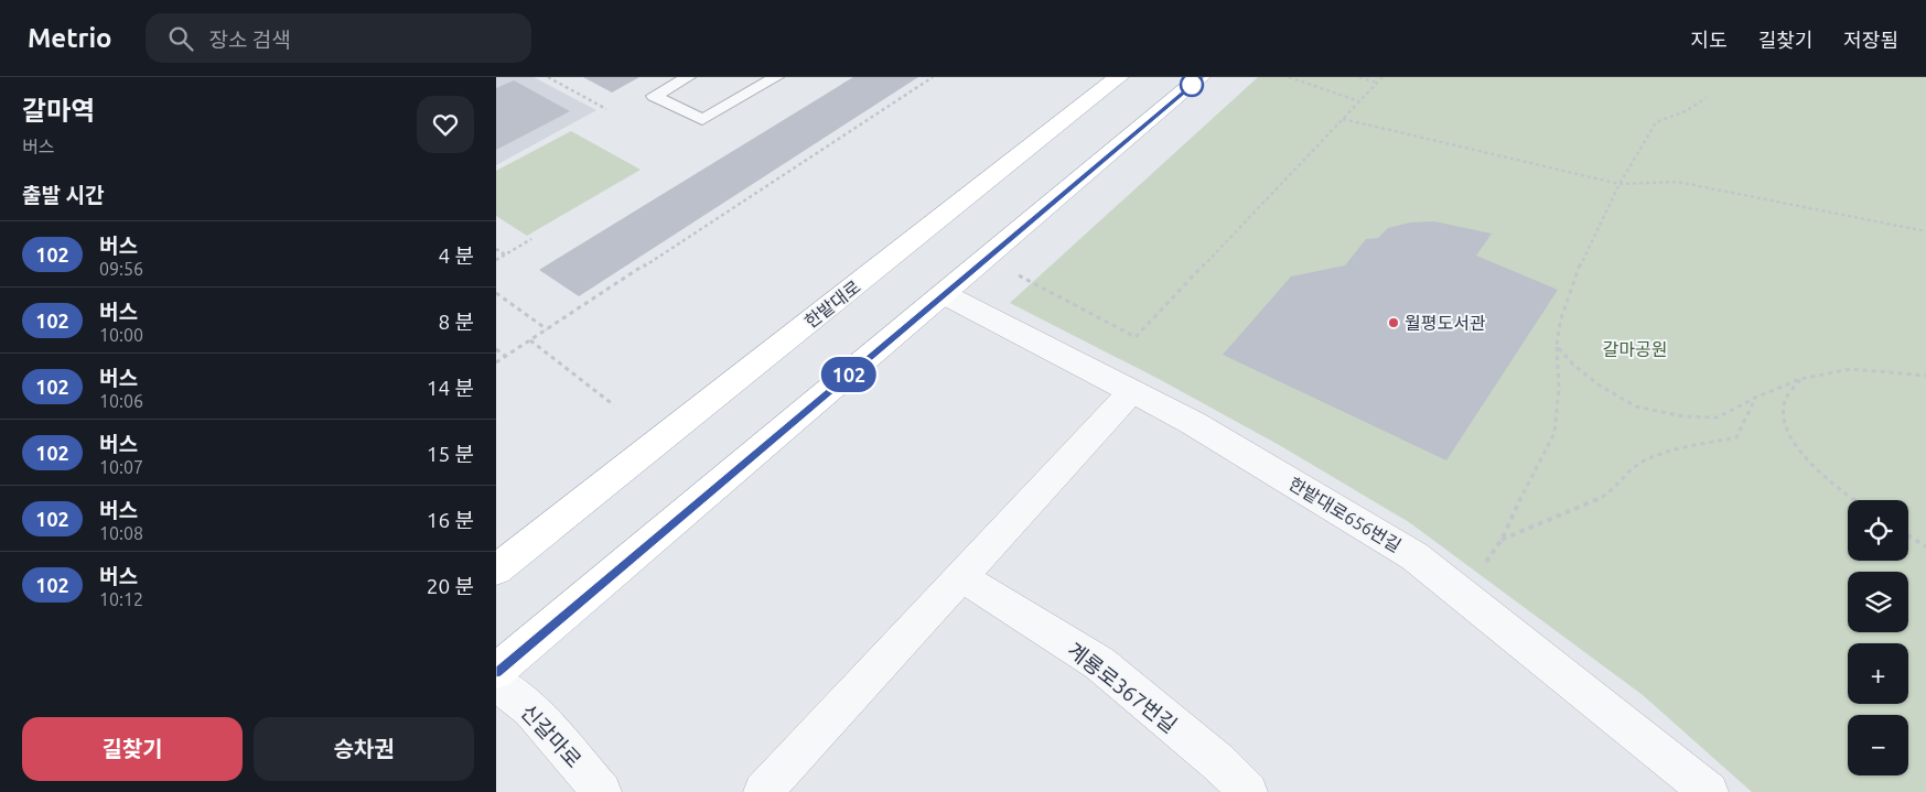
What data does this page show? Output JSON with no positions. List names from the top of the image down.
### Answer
{
  "streets": {
    "main road": ["한밭대로"],
    "street": ["한밭대로656번길", "계룡로367번길", "신갈마로"]
  },
  "parks": ["갈마공원"],
  "places": ["월평도서관"],
  "lines": ["bus line 102"],
  "page": {
    "header": "Metrio",
    "search": "장소 검색",
    "nav": ["지도", "길찾기", "저장됨"],
    "heading": [
      ["갈마역", "버스"],
      "출발 시간"
    ],
    "on_map": "102",
    "list": [
      {
        "mark": "102",
        "name": "버스",
        "note": "09:56",
        "value": "4 분"
      },
      {
        "mark": "102",
        "name": "버스",
        "note": "10:00",
        "value": "8 분"
      },
      {
        "mark": "102",
        "name": "버스",
        "note": "10:06",
        "value": "14 분"
      },
      {
        "mark": "102",
        "name": "버스",
        "note": "10:07",
        "value": "15 분"
      },
      {
        "mark": "102",
        "name": "버스",
        "note": "10:08",
        "value": "16 분"
      },
      {
        "mark": "102",
        "name": "버스",
        "note": "10:12",
        "value": "20 분"
      }
    ],
    "map_buttons": ["+", "−"],
    "buttons": ["길찾기", "승차권"]
  }
}
